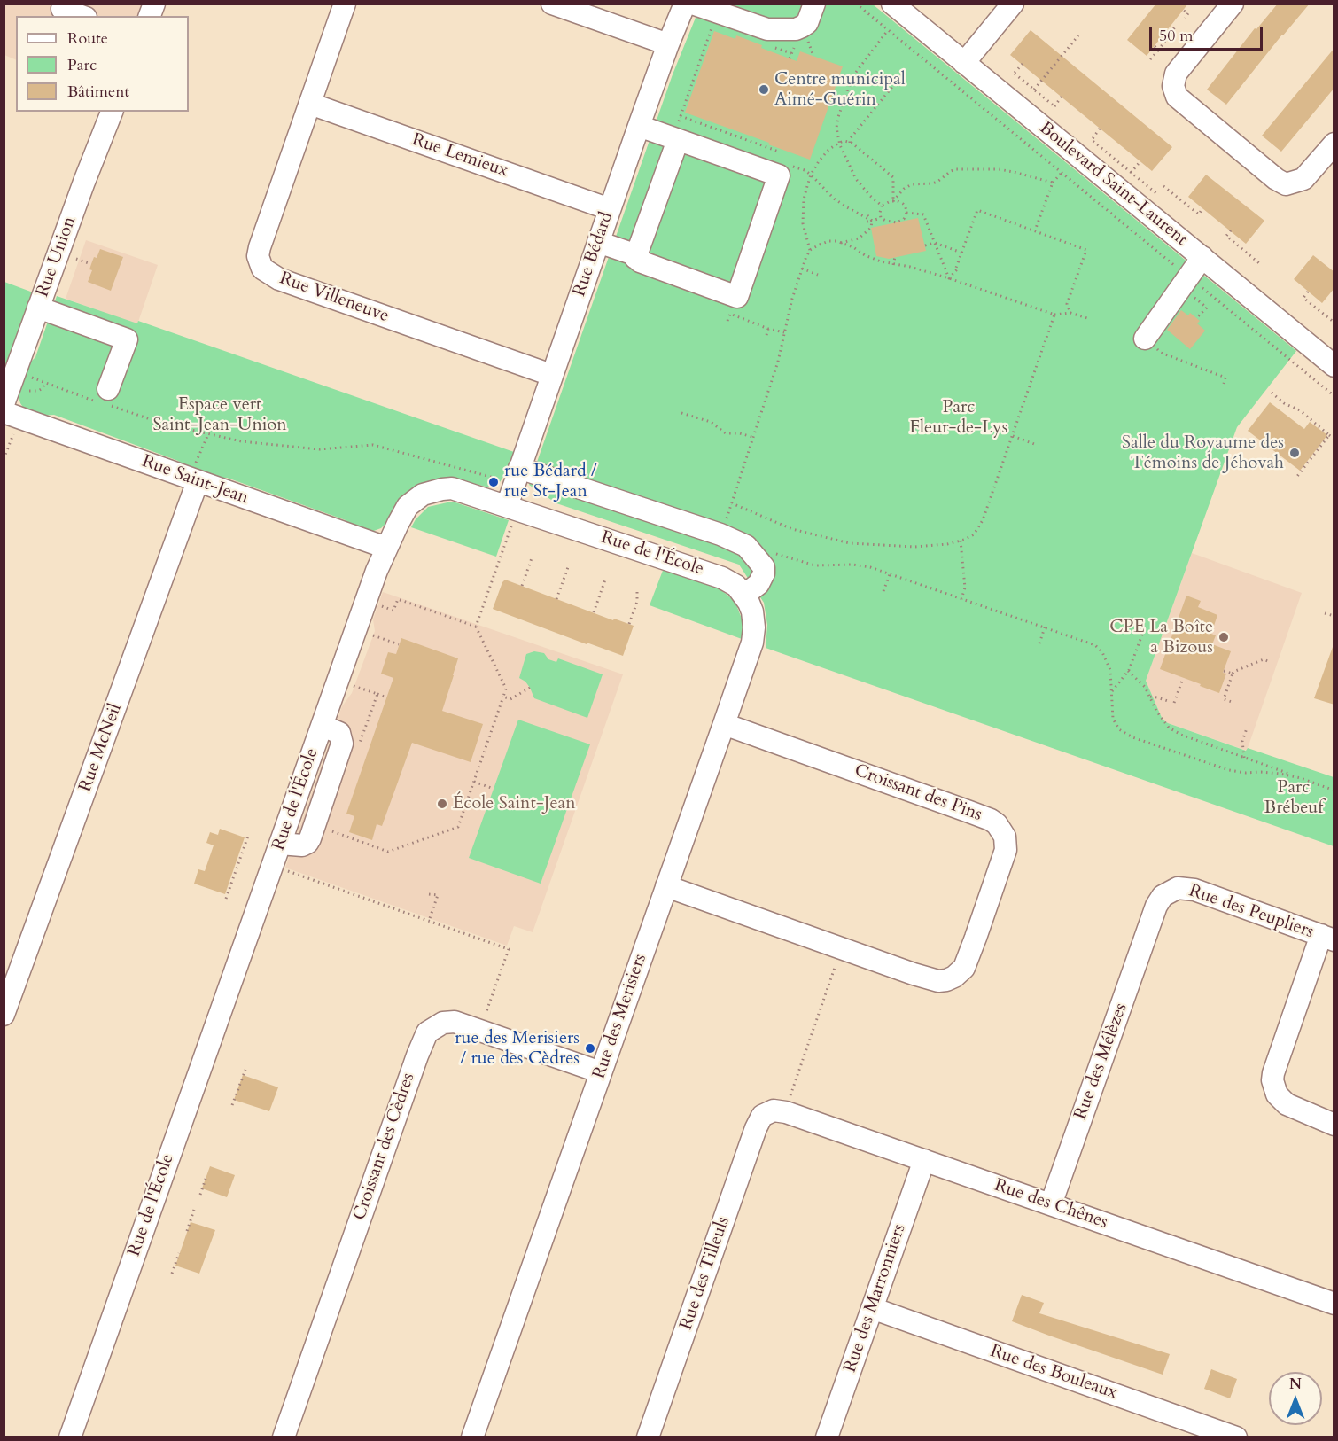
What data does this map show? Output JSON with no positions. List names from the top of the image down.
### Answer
{
  "streets": {
    "street": [
      "Rue Lemieux",
      "Boulevard Saint-Laurent",
      "Rue Bédard",
      "Rue Union",
      "Rue Villeneuve",
      "Rue Saint-Jean",
      "Rue de l'École",
      "Rue McNeil",
      "Croissant des Pins",
      "Rue des Peupliers",
      "Rue des Merisiers",
      "Rue des Mélèzes",
      "Croissant des Cèdres",
      "Rue des Chênes",
      "Rue des Tilleuls",
      "Rue des Marronniers",
      "Rue des Bouleaux"
    ]
  },
  "crossings": [
    ["Rue Lemieux", "Rue Bédard"],
    ["Rue Lemieux", "Rue Villeneuve"],
    ["Rue Bédard", "Rue Villeneuve"],
    ["Rue Bédard", "Rue de l'École"],
    ["Rue Saint-Jean", "Rue de l'École"],
    ["Rue Saint-Jean", "Rue McNeil"],
    ["Rue de l'École", "Rue des Merisiers"],
    ["Croissant des Pins", "Rue des Merisiers"],
    ["Rue des Peupliers", "Rue des Mélèzes"],
    ["Rue des Merisiers", "Croissant des Cèdres"],
    ["Rue des Mélèzes", "Rue des Chênes"],
    ["Rue des Chênes", "Rue des Tilleuls"],
    ["Rue des Chênes", "Rue des Marronniers"],
    ["Rue des Marronniers", "Rue des Bouleaux"]
  ],
  "parks": ["Espace vert Saint-Jean-Union", "Parc Fleur-de-Lys", "Parc Brébeuf"],
  "places": [
    "Centre municipal Aimé-Guérin",
    "Salle du Royaume des Témoins de Jéhovah",
    "rue Bédard / rue St-Jean",
    "CPE La Boîte a Bizous",
    "École Saint-Jean",
    "rue des Merisiers / rue des Cèdres"
  ],
  "legend": ["Route", "Parc", "Bâtiment"],
  "scale_bar": "50 m",
  "north": "top"
}
